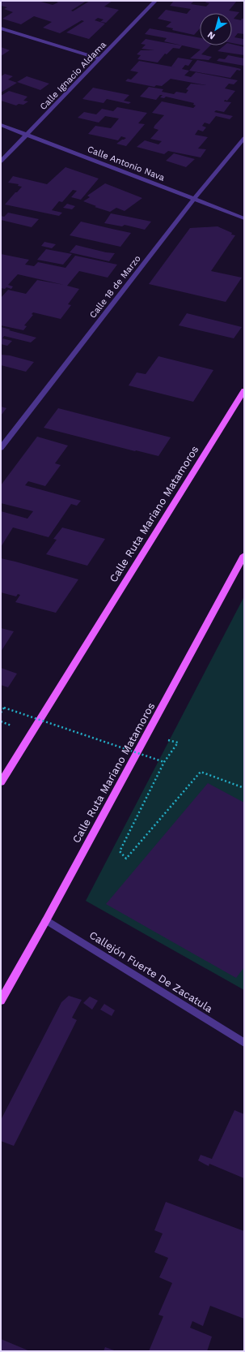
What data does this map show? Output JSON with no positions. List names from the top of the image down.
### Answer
{
  "streets": {
    "main road": ["Calle Ruta Mariano Matamoros"],
    "street": [
      "Calle Ignacio Aldama",
      "Calle Antonio Nava",
      "Calle 18 de Marzo",
      "Callejón Fuerte De Zacatula"
    ]
  },
  "crossings": [
    ["Calle Ignacio Aldama", "Calle Antonio Nava"],
    ["Calle Antonio Nava", "Calle 18 de Marzo"],
    ["Calle Ruta Mariano Matamoros", "Callejón Fuerte De Zacatula"]
  ],
  "north": "bottom left"
}
